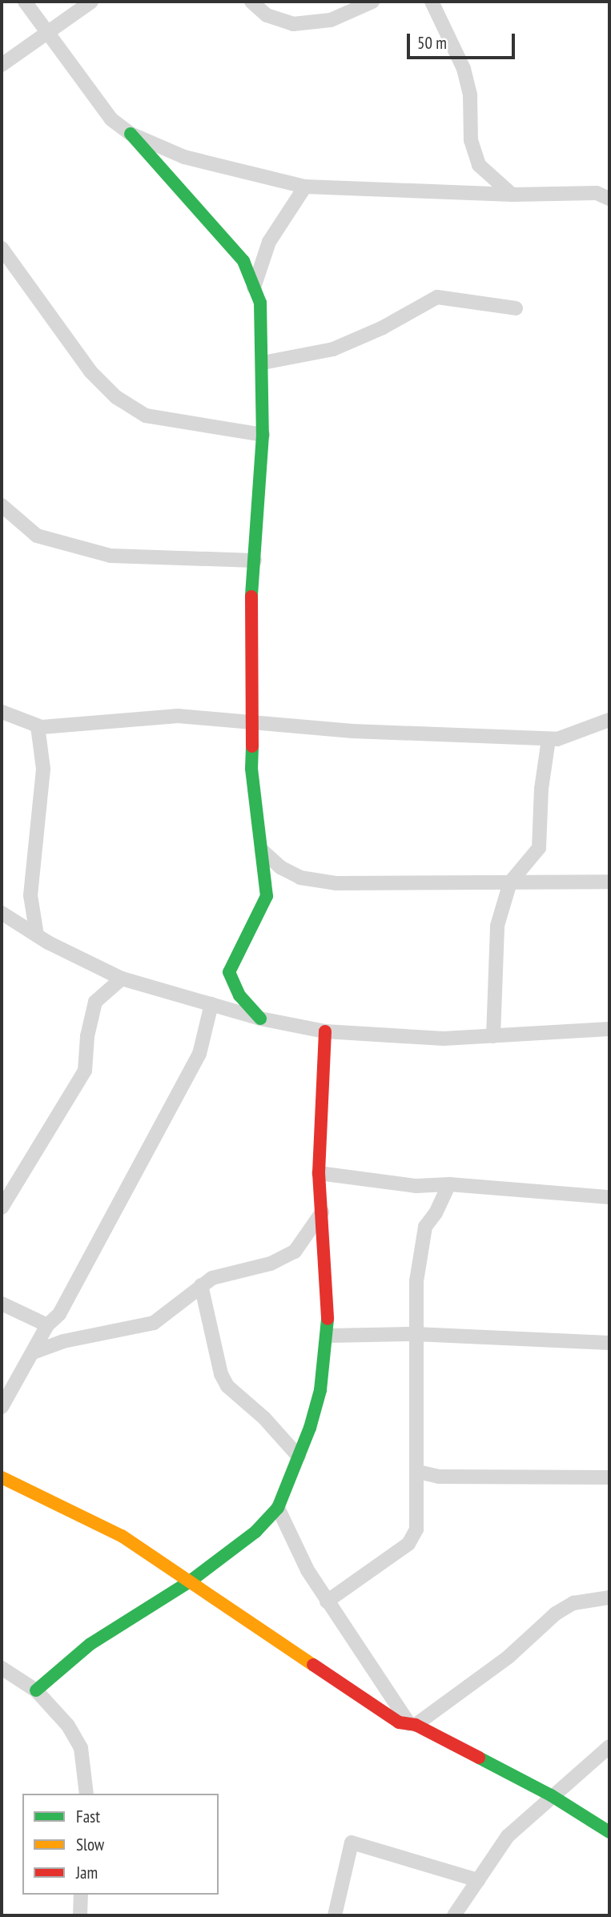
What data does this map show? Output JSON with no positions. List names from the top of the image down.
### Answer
{
  "legend": ["Fast", "Slow", "Jam"],
  "scale_bar": "50 m"
}
